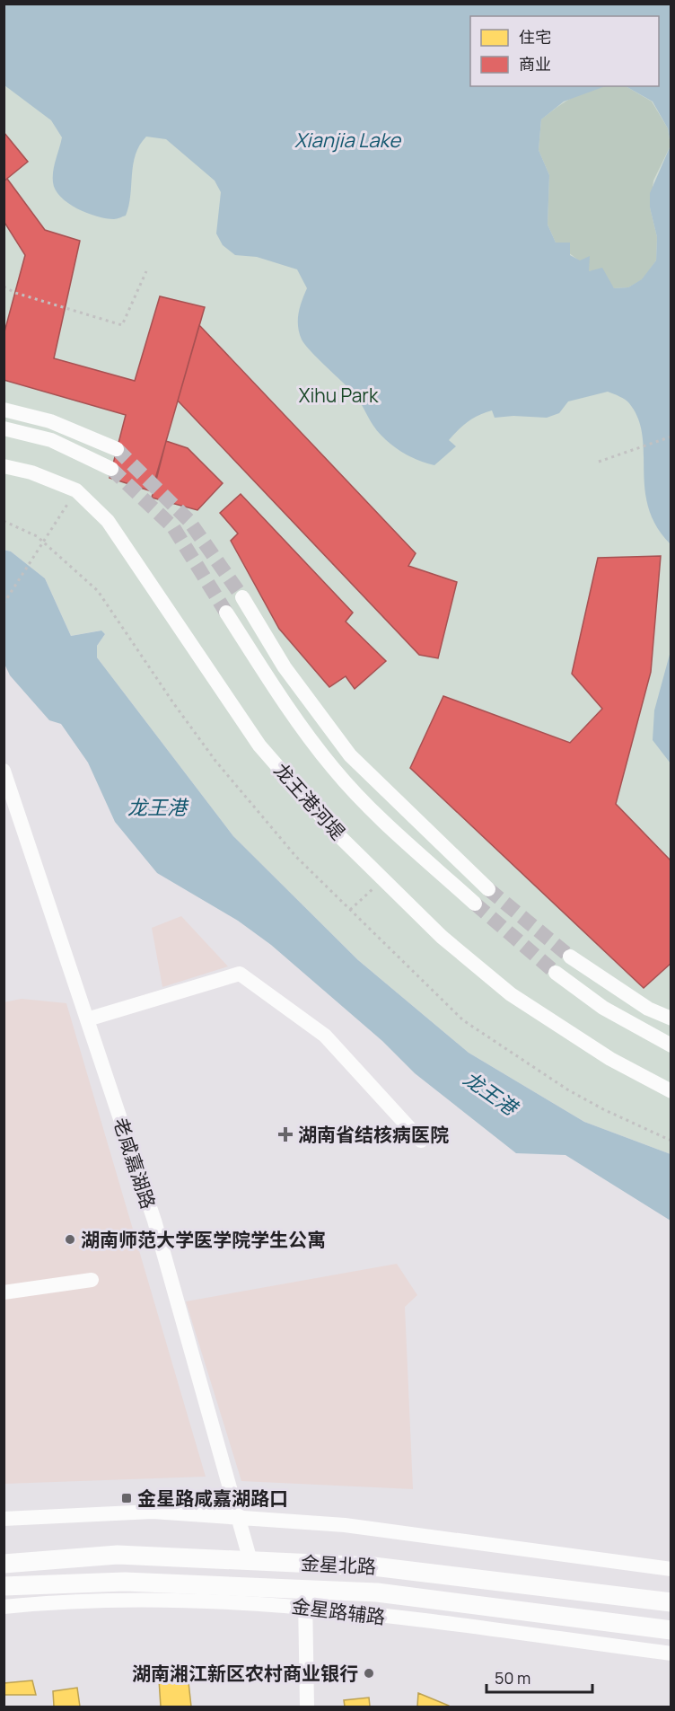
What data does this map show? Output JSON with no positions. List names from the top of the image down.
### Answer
{
  "streets": {
    "main road": ["金星北路"],
    "street": ["龙王港河堤", "老咸嘉湖路", "金星路辅路"]
  },
  "crossings": [
    ["老咸嘉湖路", "金星北路"],
    ["金星北路", "金星路辅路"]
  ],
  "water": ["Xianjia Lake", "龙王港"],
  "parks": ["Xihu Park"],
  "places": {
    "health": ["湖南省结核病医院"],
    "other": ["湖南师范大学医学院学生公寓", "湖南湘江新区农村商业银行"],
    "transit": ["金星路咸嘉湖路口"]
  },
  "legend": ["住宅", "商业"],
  "scale_bar": "50 m"
}
